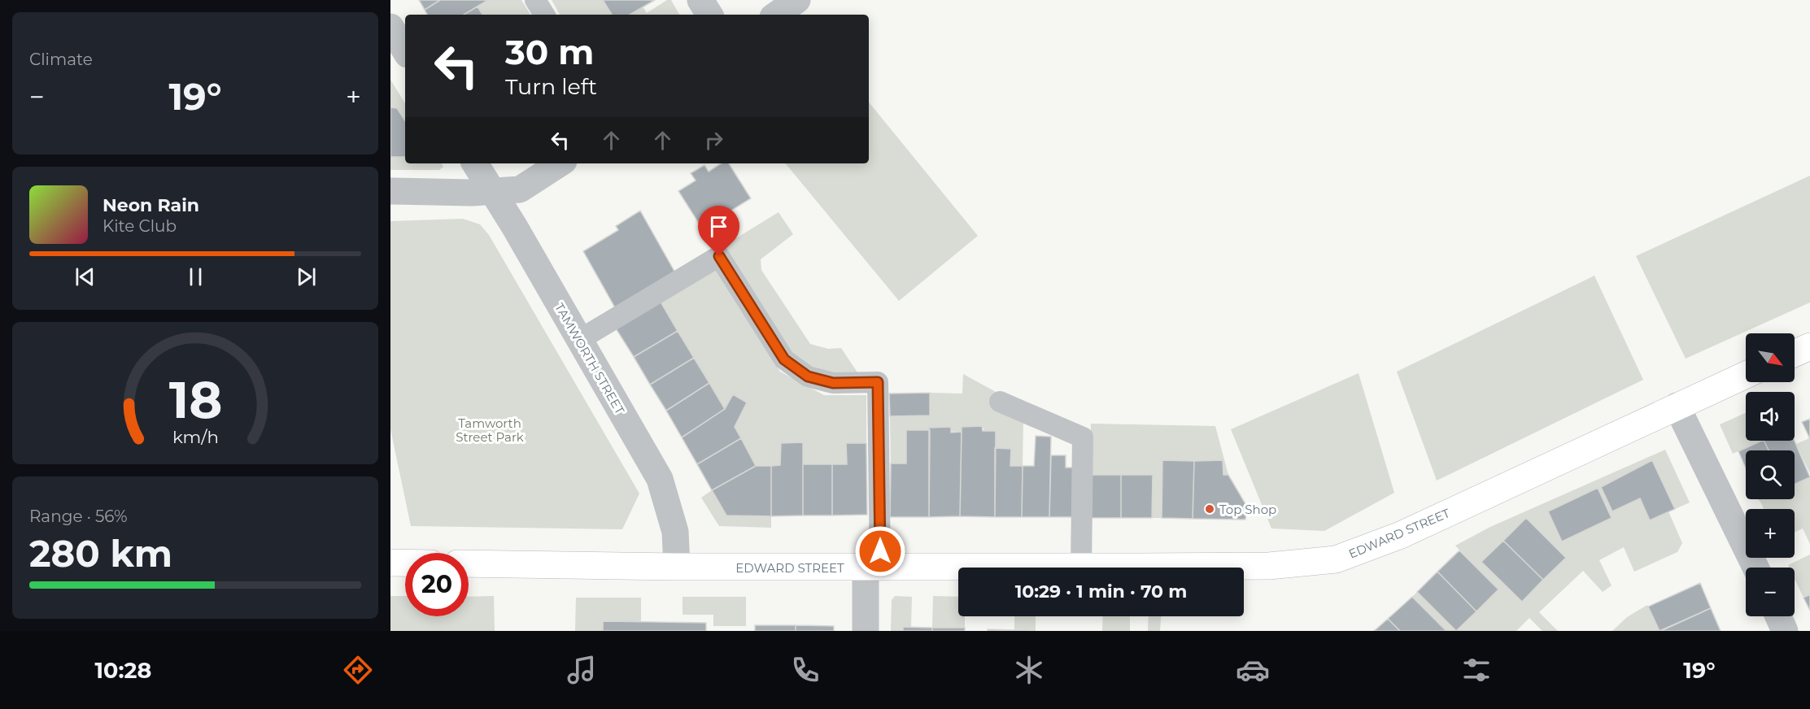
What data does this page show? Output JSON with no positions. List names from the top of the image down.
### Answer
{
  "streets": {
    "main road": ["EDWARD STREET"],
    "street": ["TAMWORTH STREET"]
  },
  "crossings": [
    ["TAMWORTH STREET", "EDWARD STREET"]
  ],
  "parks": ["Tamworth Street Park"],
  "places": ["Top Shop"],
  "north": "bottom right",
  "page": {
    "tile": [
      "Climate",
      ["Range · 56%", "280 km"]
    ],
    "turn": ["30 m", "Turn left"],
    "heat": ["−", "19°", "+"],
    "song": ["Neon Rain", "Kite Club"],
    "map_buttons": ["+", "−"],
    "limit": "20",
    "trip": "10:29 · 1 min · 70 m",
    "tabs": ["10:28", "19°"],
    "gauge": ["18", "km/h"]
  }
}
